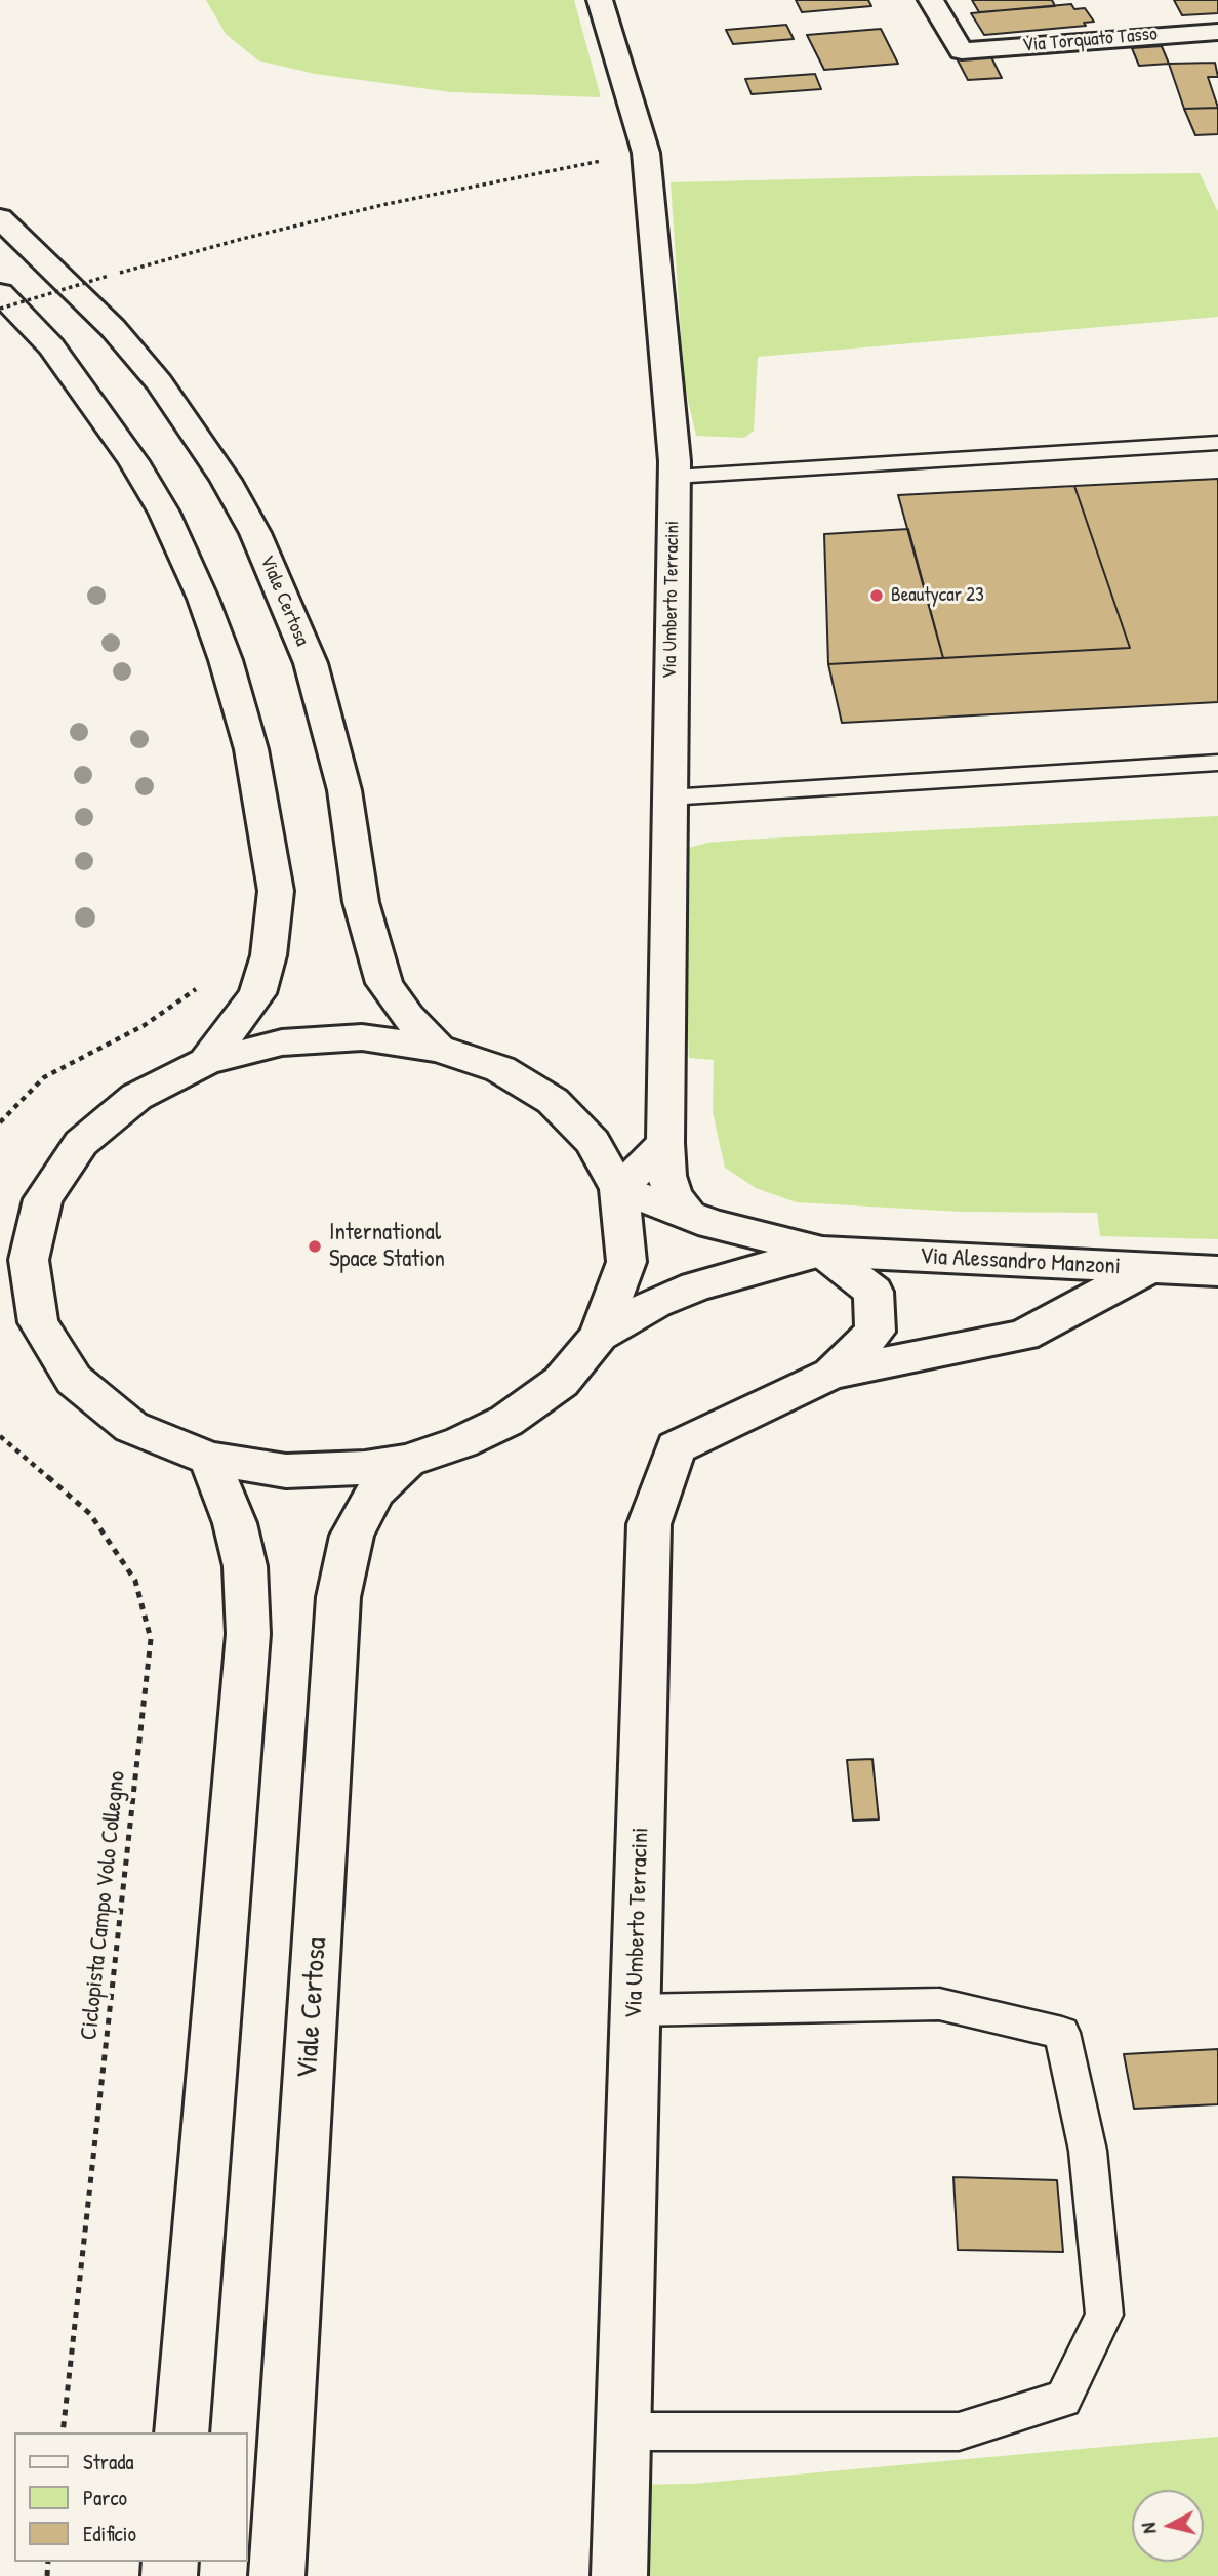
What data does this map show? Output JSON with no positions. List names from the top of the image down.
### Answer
{
  "streets": {
    "main road": [
      "Via Torquato Tasso",
      "Via Umberto Terracini",
      "Viale Certosa",
      "Via Alessandro Manzoni"
    ],
    "path": ["Ciclopista Campo Volo Collegno"]
  },
  "crossings": [
    ["Via Umberto Terracini", "Via Alessandro Manzoni"]
  ],
  "places": ["Beautycar 23", "International Space Station"],
  "legend": ["Strada", "Parco", "Edificio"],
  "north": "left"
}
